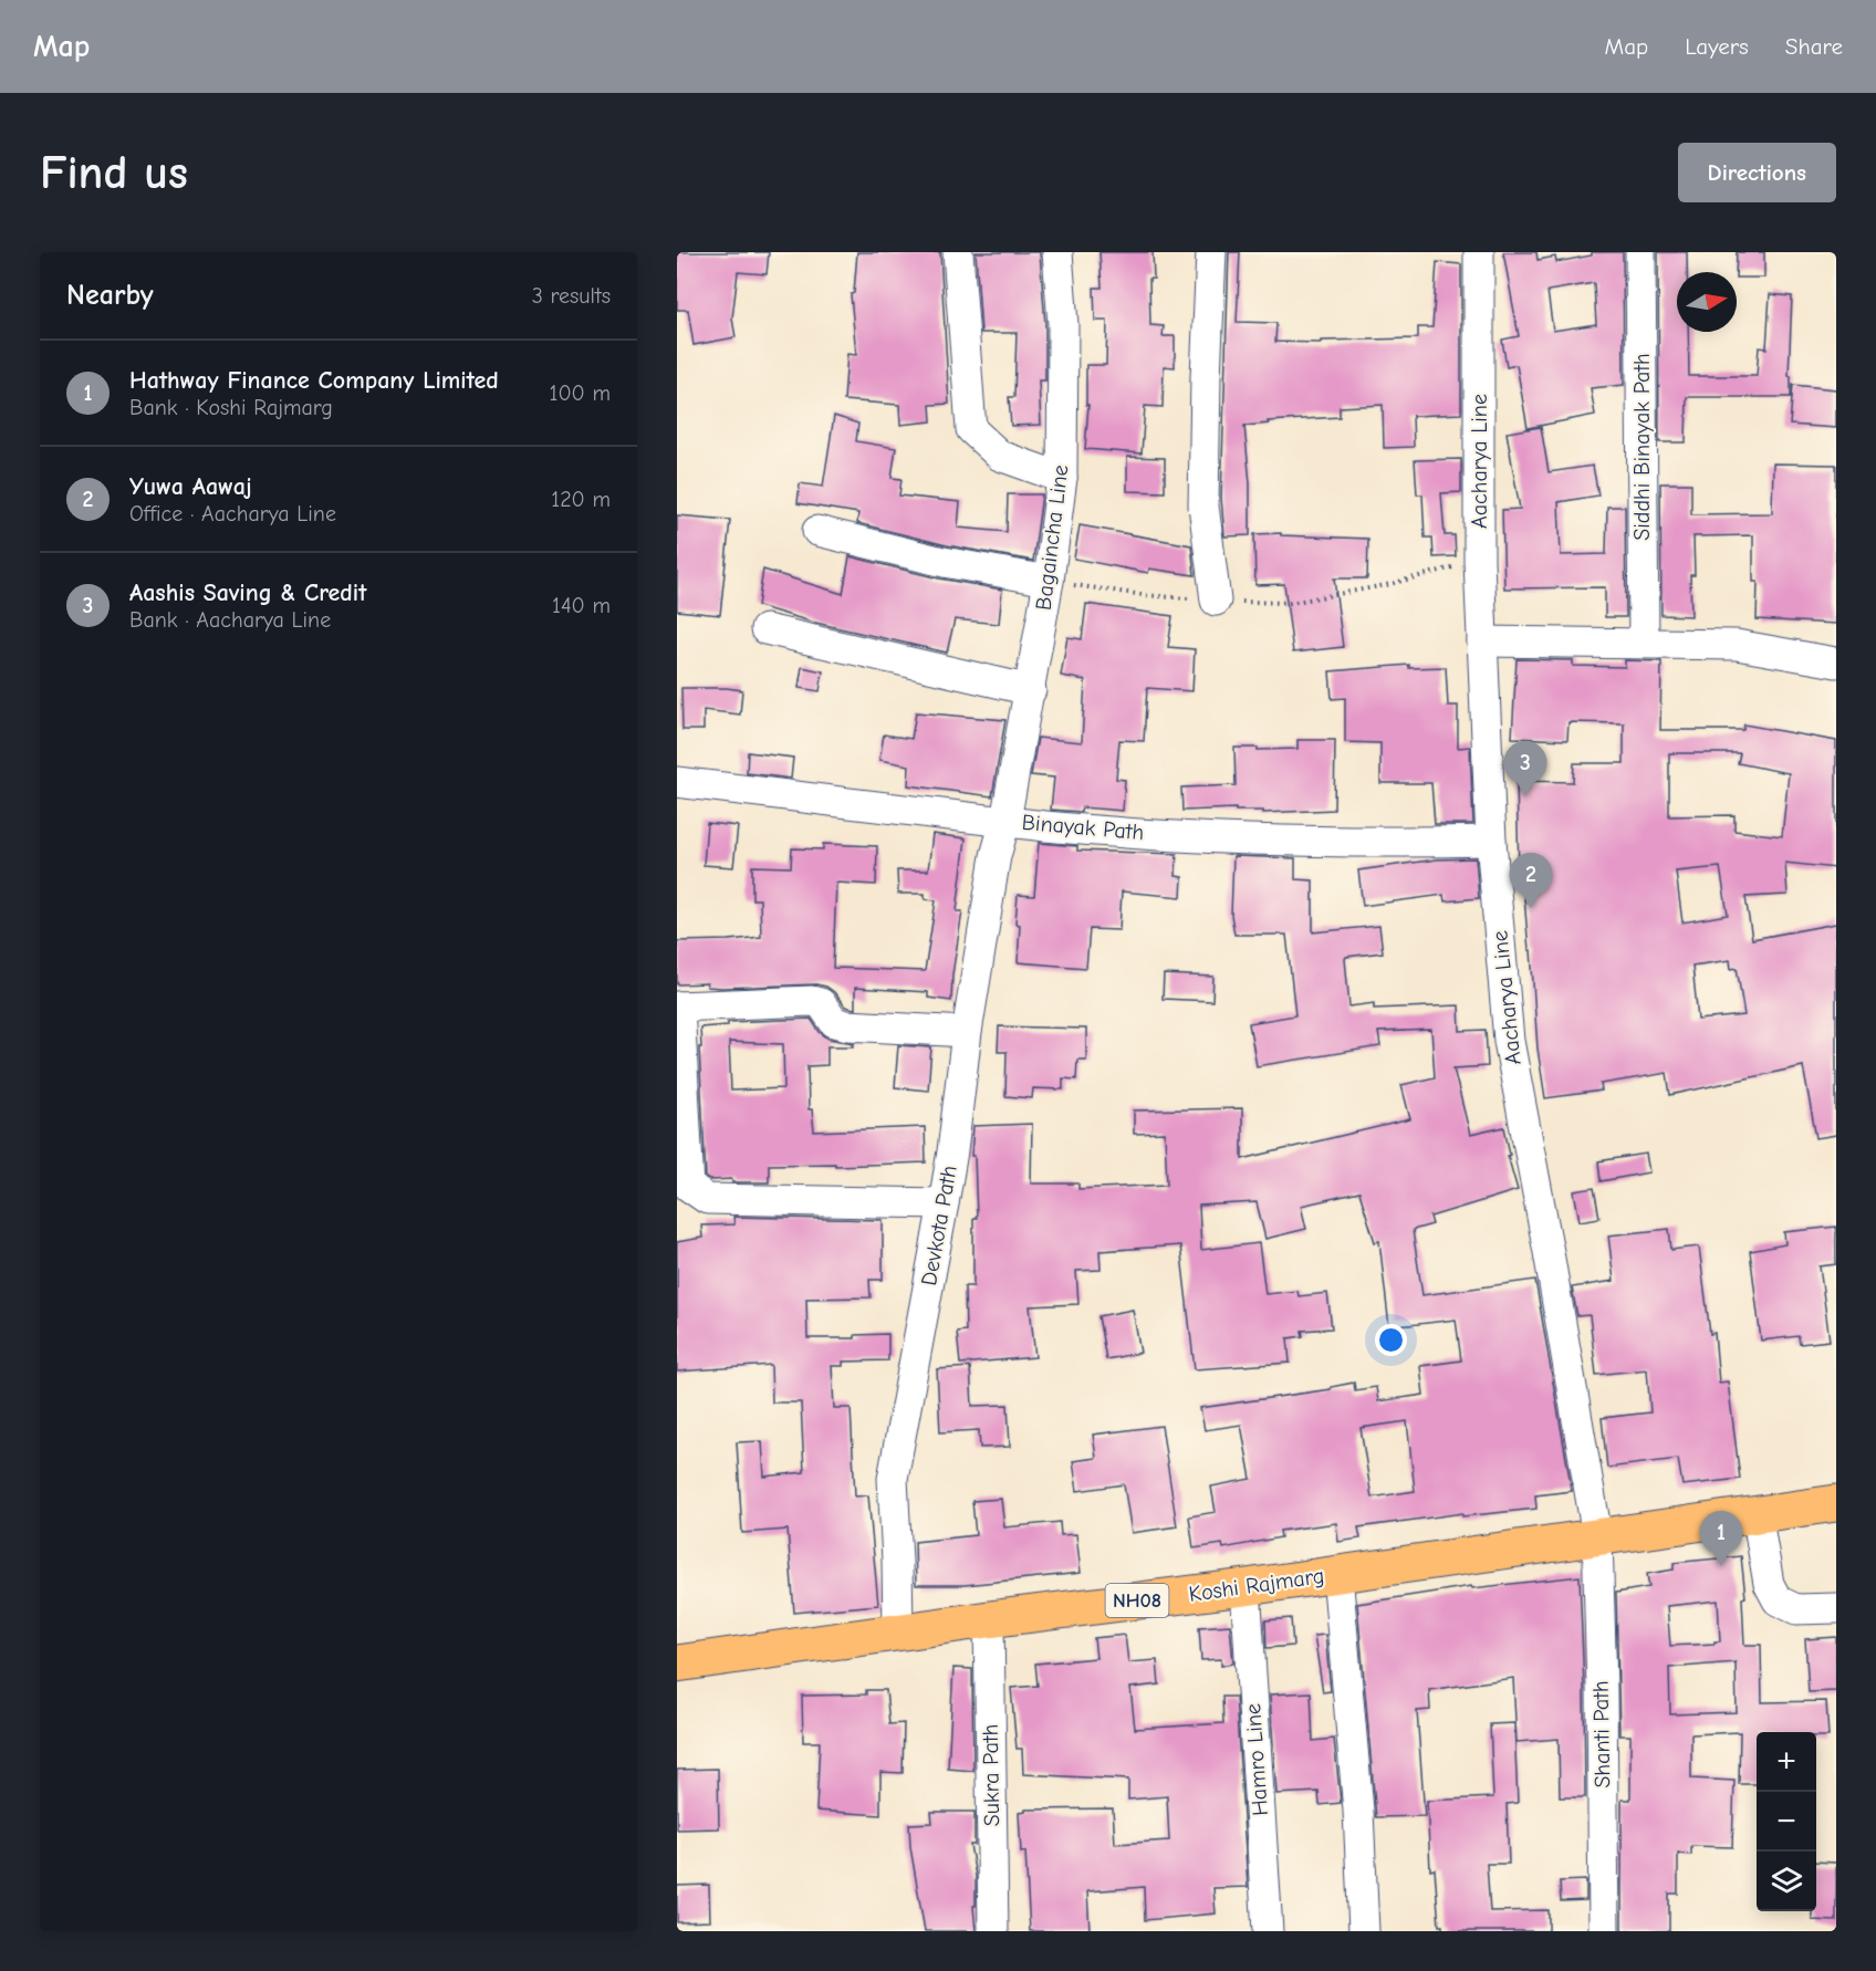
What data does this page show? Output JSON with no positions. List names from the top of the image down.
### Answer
{
  "streets": {
    "main road": ["Koshi Rajmarg", "NH08"],
    "street": [
      "Siddhi Binayak Path",
      "Aacharya Line",
      "Bagaincha Line",
      "Binayak Path",
      "Devkota Path",
      "Shanti Path",
      "Hamro Line",
      "Sukra Path"
    ]
  },
  "crossings": [
    ["Aacharya Line", "Binayak Path"],
    ["Aacharya Line", "Koshi Rajmarg"],
    ["Aacharya Line", "Shanti Path"],
    ["Bagaincha Line", "Binayak Path"],
    ["Bagaincha Line", "Devkota Path"],
    ["Binayak Path", "Devkota Path"],
    ["Devkota Path", "Koshi Rajmarg"],
    ["Koshi Rajmarg", "Shanti Path"],
    ["Koshi Rajmarg", "Hamro Line"],
    ["Koshi Rajmarg", "Sukra Path"]
  ],
  "north": "right",
  "page": {
    "header": "Map",
    "nav": ["Map", "Layers", "Share"],
    "buttons": "Directions",
    "title": "Find us",
    "heading": ["Nearby", "3 results"],
    "list": [
      {
        "mark": "1",
        "name": "Hathway Finance Company Limited",
        "note": "Bank · Koshi Rajmarg",
        "value": "100 m"
      },
      {
        "mark": "2",
        "name": "Yuwa Aawaj",
        "note": "Office · Aacharya Line",
        "value": "120 m"
      },
      {
        "mark": "3",
        "name": "Aashis Saving & Credit",
        "note": "Bank · Aacharya Line",
        "value": "140 m"
      }
    ],
    "pins": ["3", "2", "1"],
    "map_buttons": ["+", "−"]
  }
}
